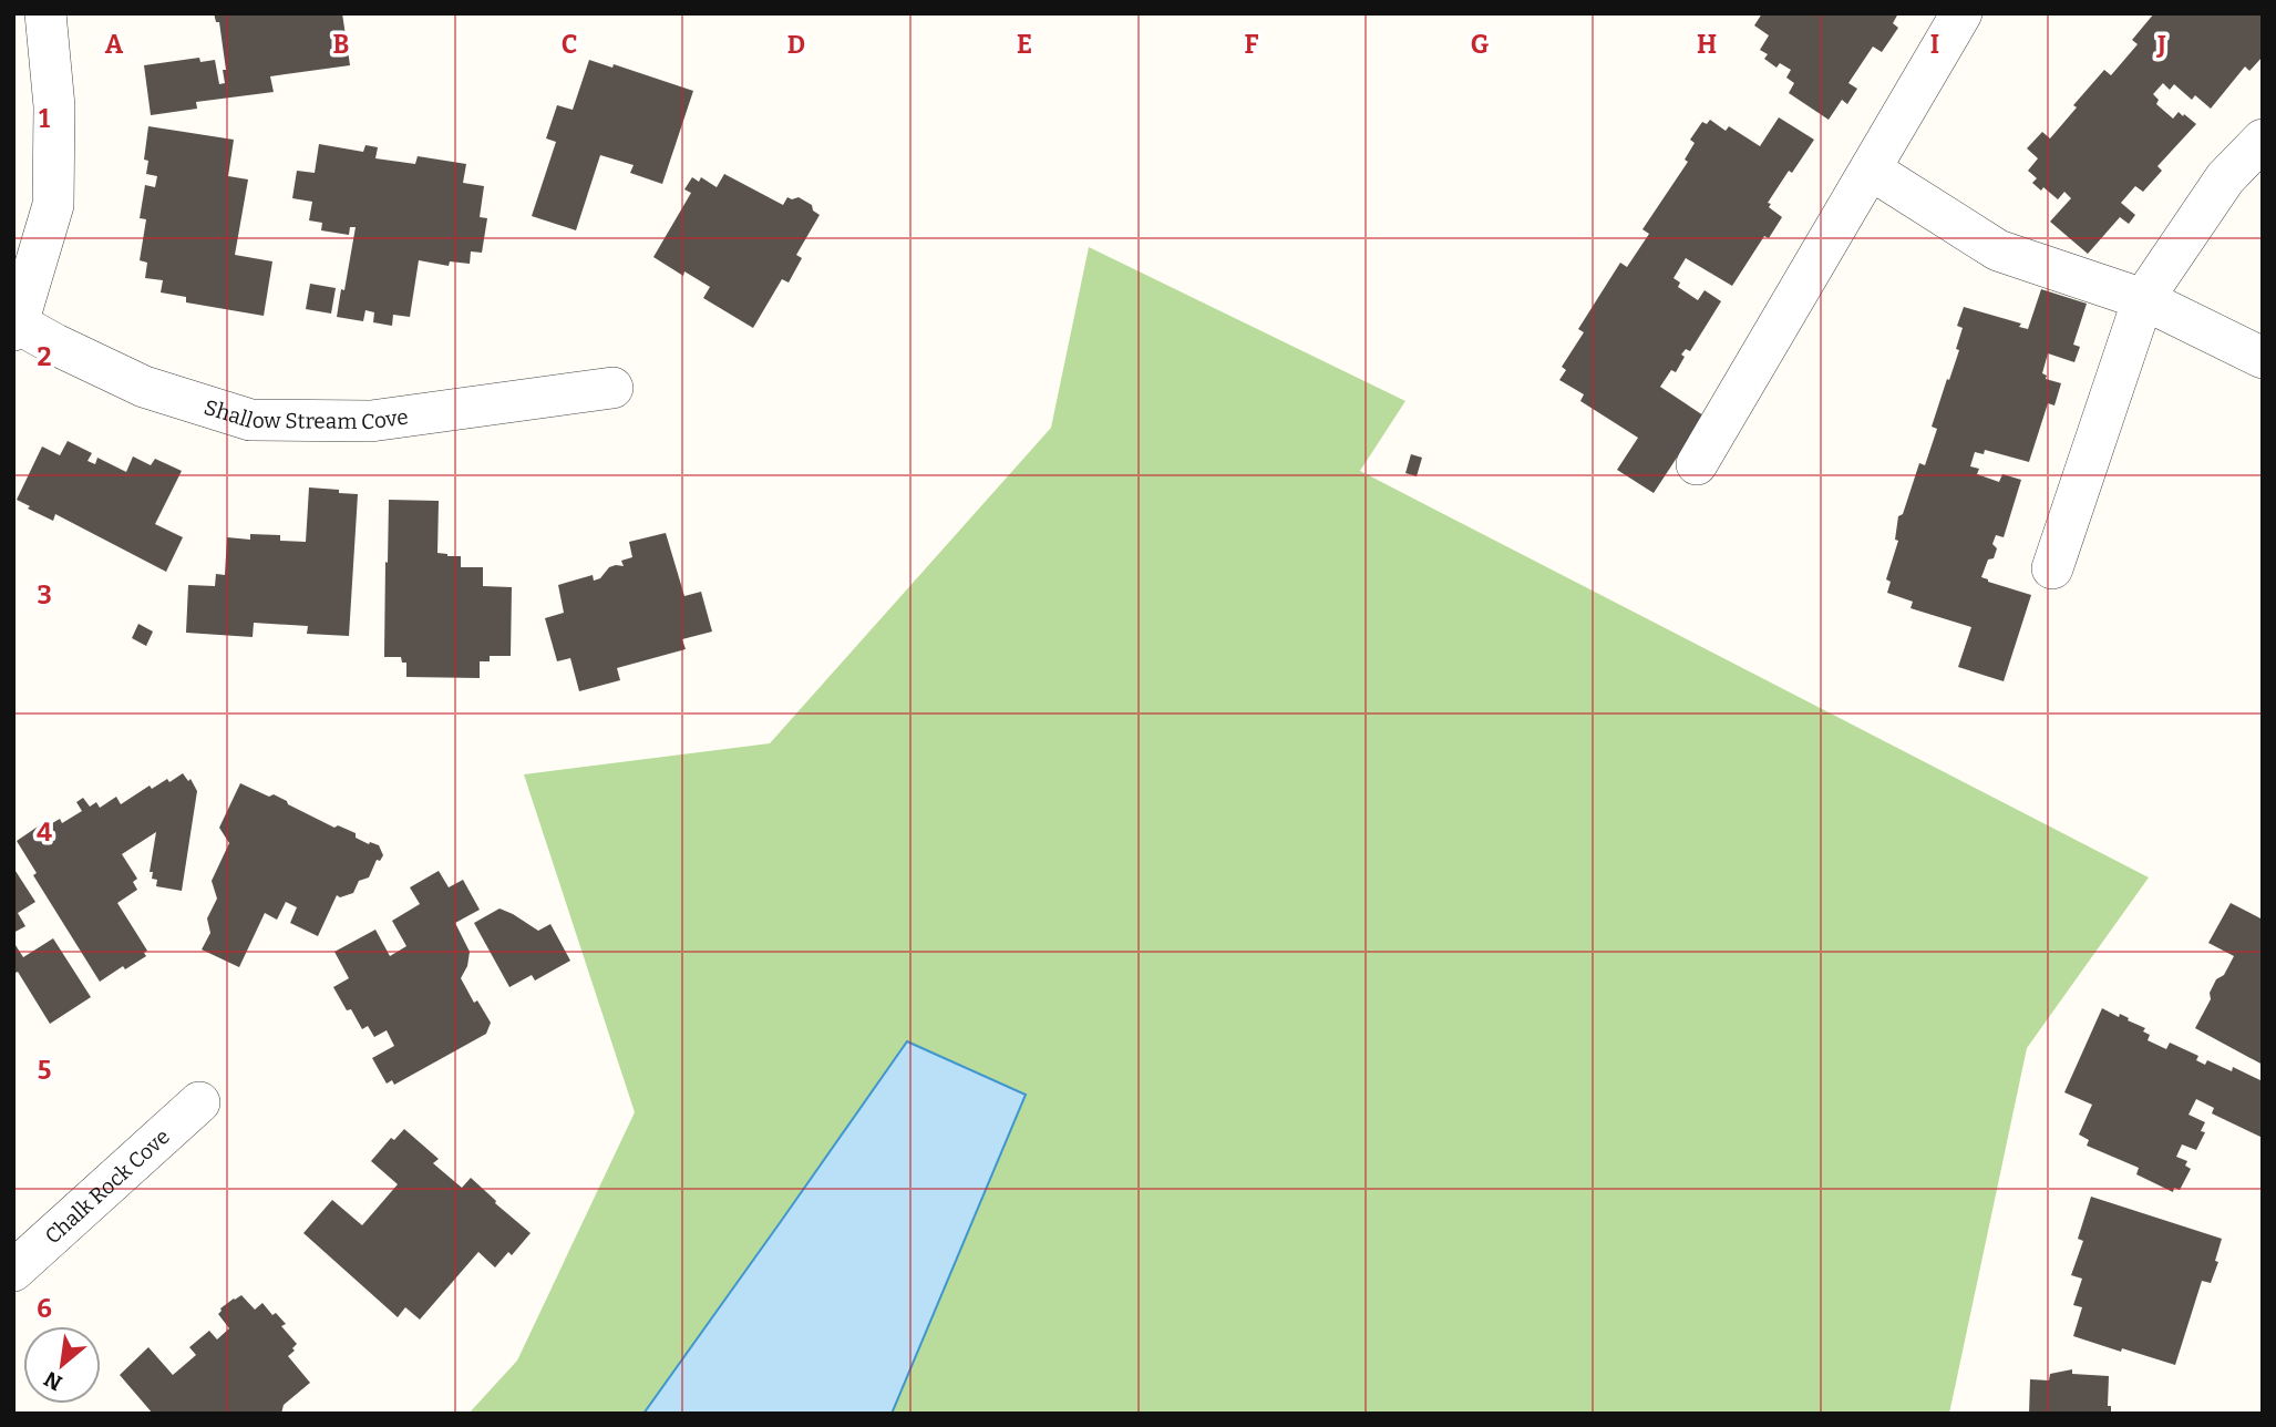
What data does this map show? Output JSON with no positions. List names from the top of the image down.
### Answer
{
  "streets": {
    "street": ["Shallow Stream Cove", "Chalk Rock Cove"]
  },
  "north": "bottom left",
  "grid": {
    "columns": [
      "A",
      "B",
      "C",
      "D",
      "E",
      "F",
      "G",
      "H",
      "I",
      "J"
    ],
    "rows": [
      "1",
      "2",
      "3",
      "4",
      "5",
      "6"
    ]
  }
}
